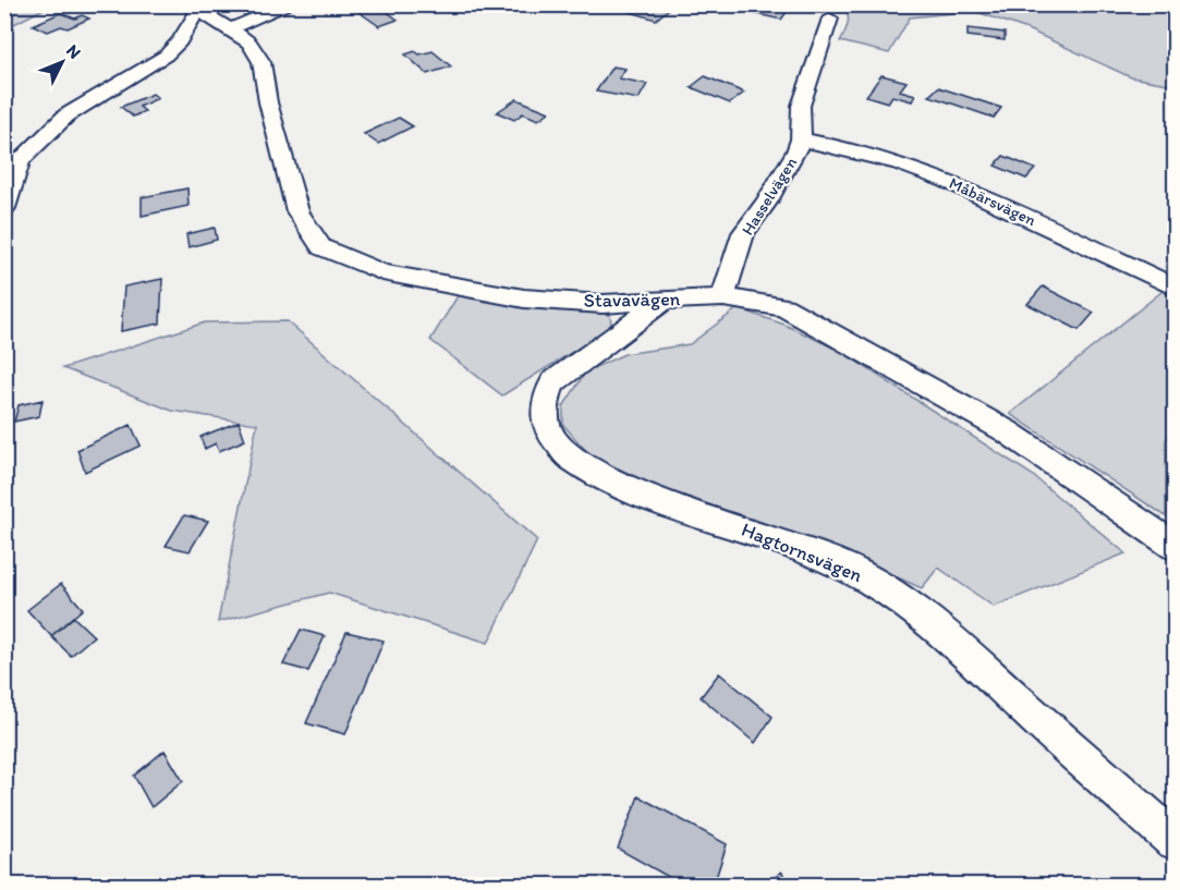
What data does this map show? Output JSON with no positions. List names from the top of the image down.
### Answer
{
  "streets": {
    "street": [
      "Hasselvägen",
      "Måbärsvägen",
      "Stavavägen",
      "Hagtornsvägen"
    ]
  },
  "crossings": [
    ["Hasselvägen", "Måbärsvägen"],
    ["Hasselvägen", "Stavavägen"],
    ["Stavavägen", "Hagtornsvägen"]
  ],
  "north": "top right"
}
